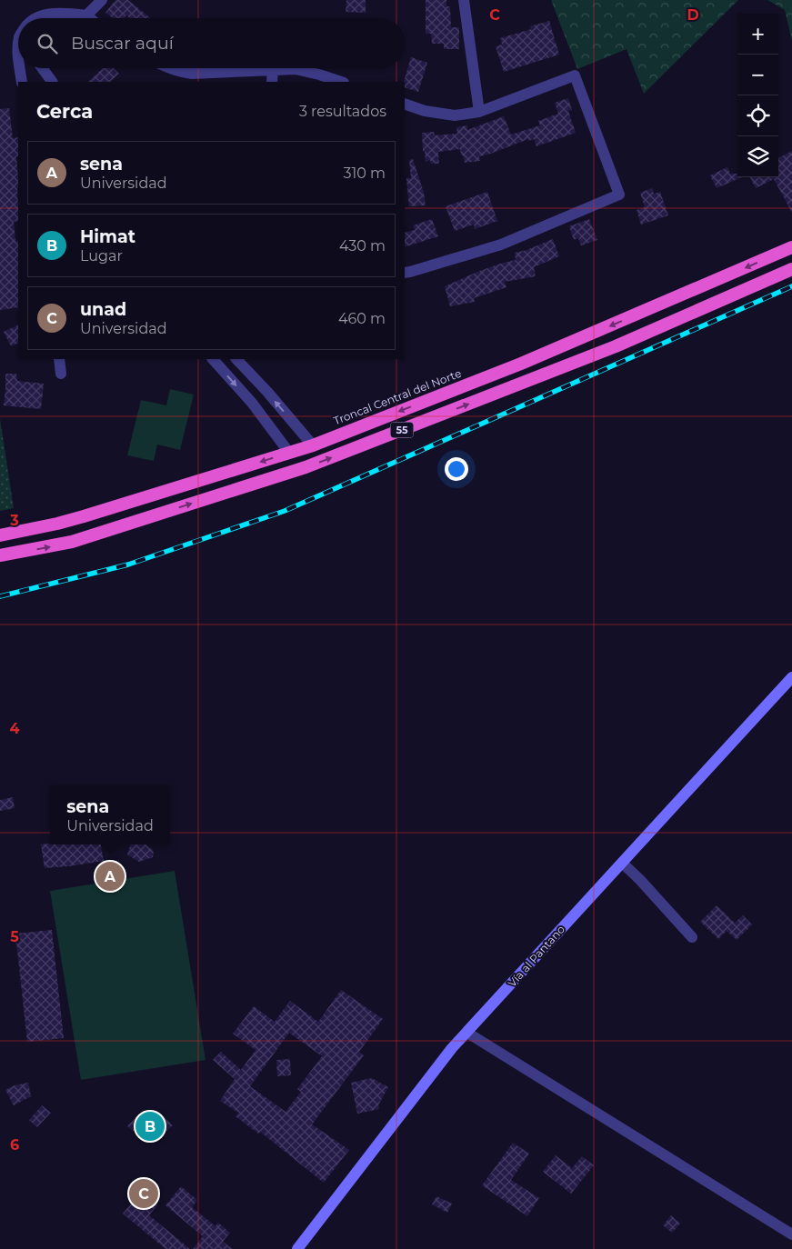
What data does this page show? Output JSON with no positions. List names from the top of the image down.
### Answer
{
  "streets": {
    "highway": ["Troncal Central del Norte", "55"],
    "main road": ["Vía al Pantano"]
  },
  "page": {
    "map_buttons": ["+", "−"],
    "search": "Buscar aquí",
    "heading": ["Cerca", "3 resultados"],
    "list": [
      {
        "mark": "A",
        "name": "sena",
        "note": "Universidad",
        "value": "310 m"
      },
      {
        "mark": "B",
        "name": "Himat",
        "note": "Lugar",
        "value": "430 m"
      },
      {
        "mark": "C",
        "name": "unad",
        "note": "Universidad",
        "value": "460 m"
      }
    ],
    "popup": ["sena", "Universidad"],
    "pins": ["A", "B", "C"]
  },
  "grid": {
    "columns": ["C", "D"],
    "rows": [
      "3",
      "4",
      "5",
      "6"
    ]
  }
}
